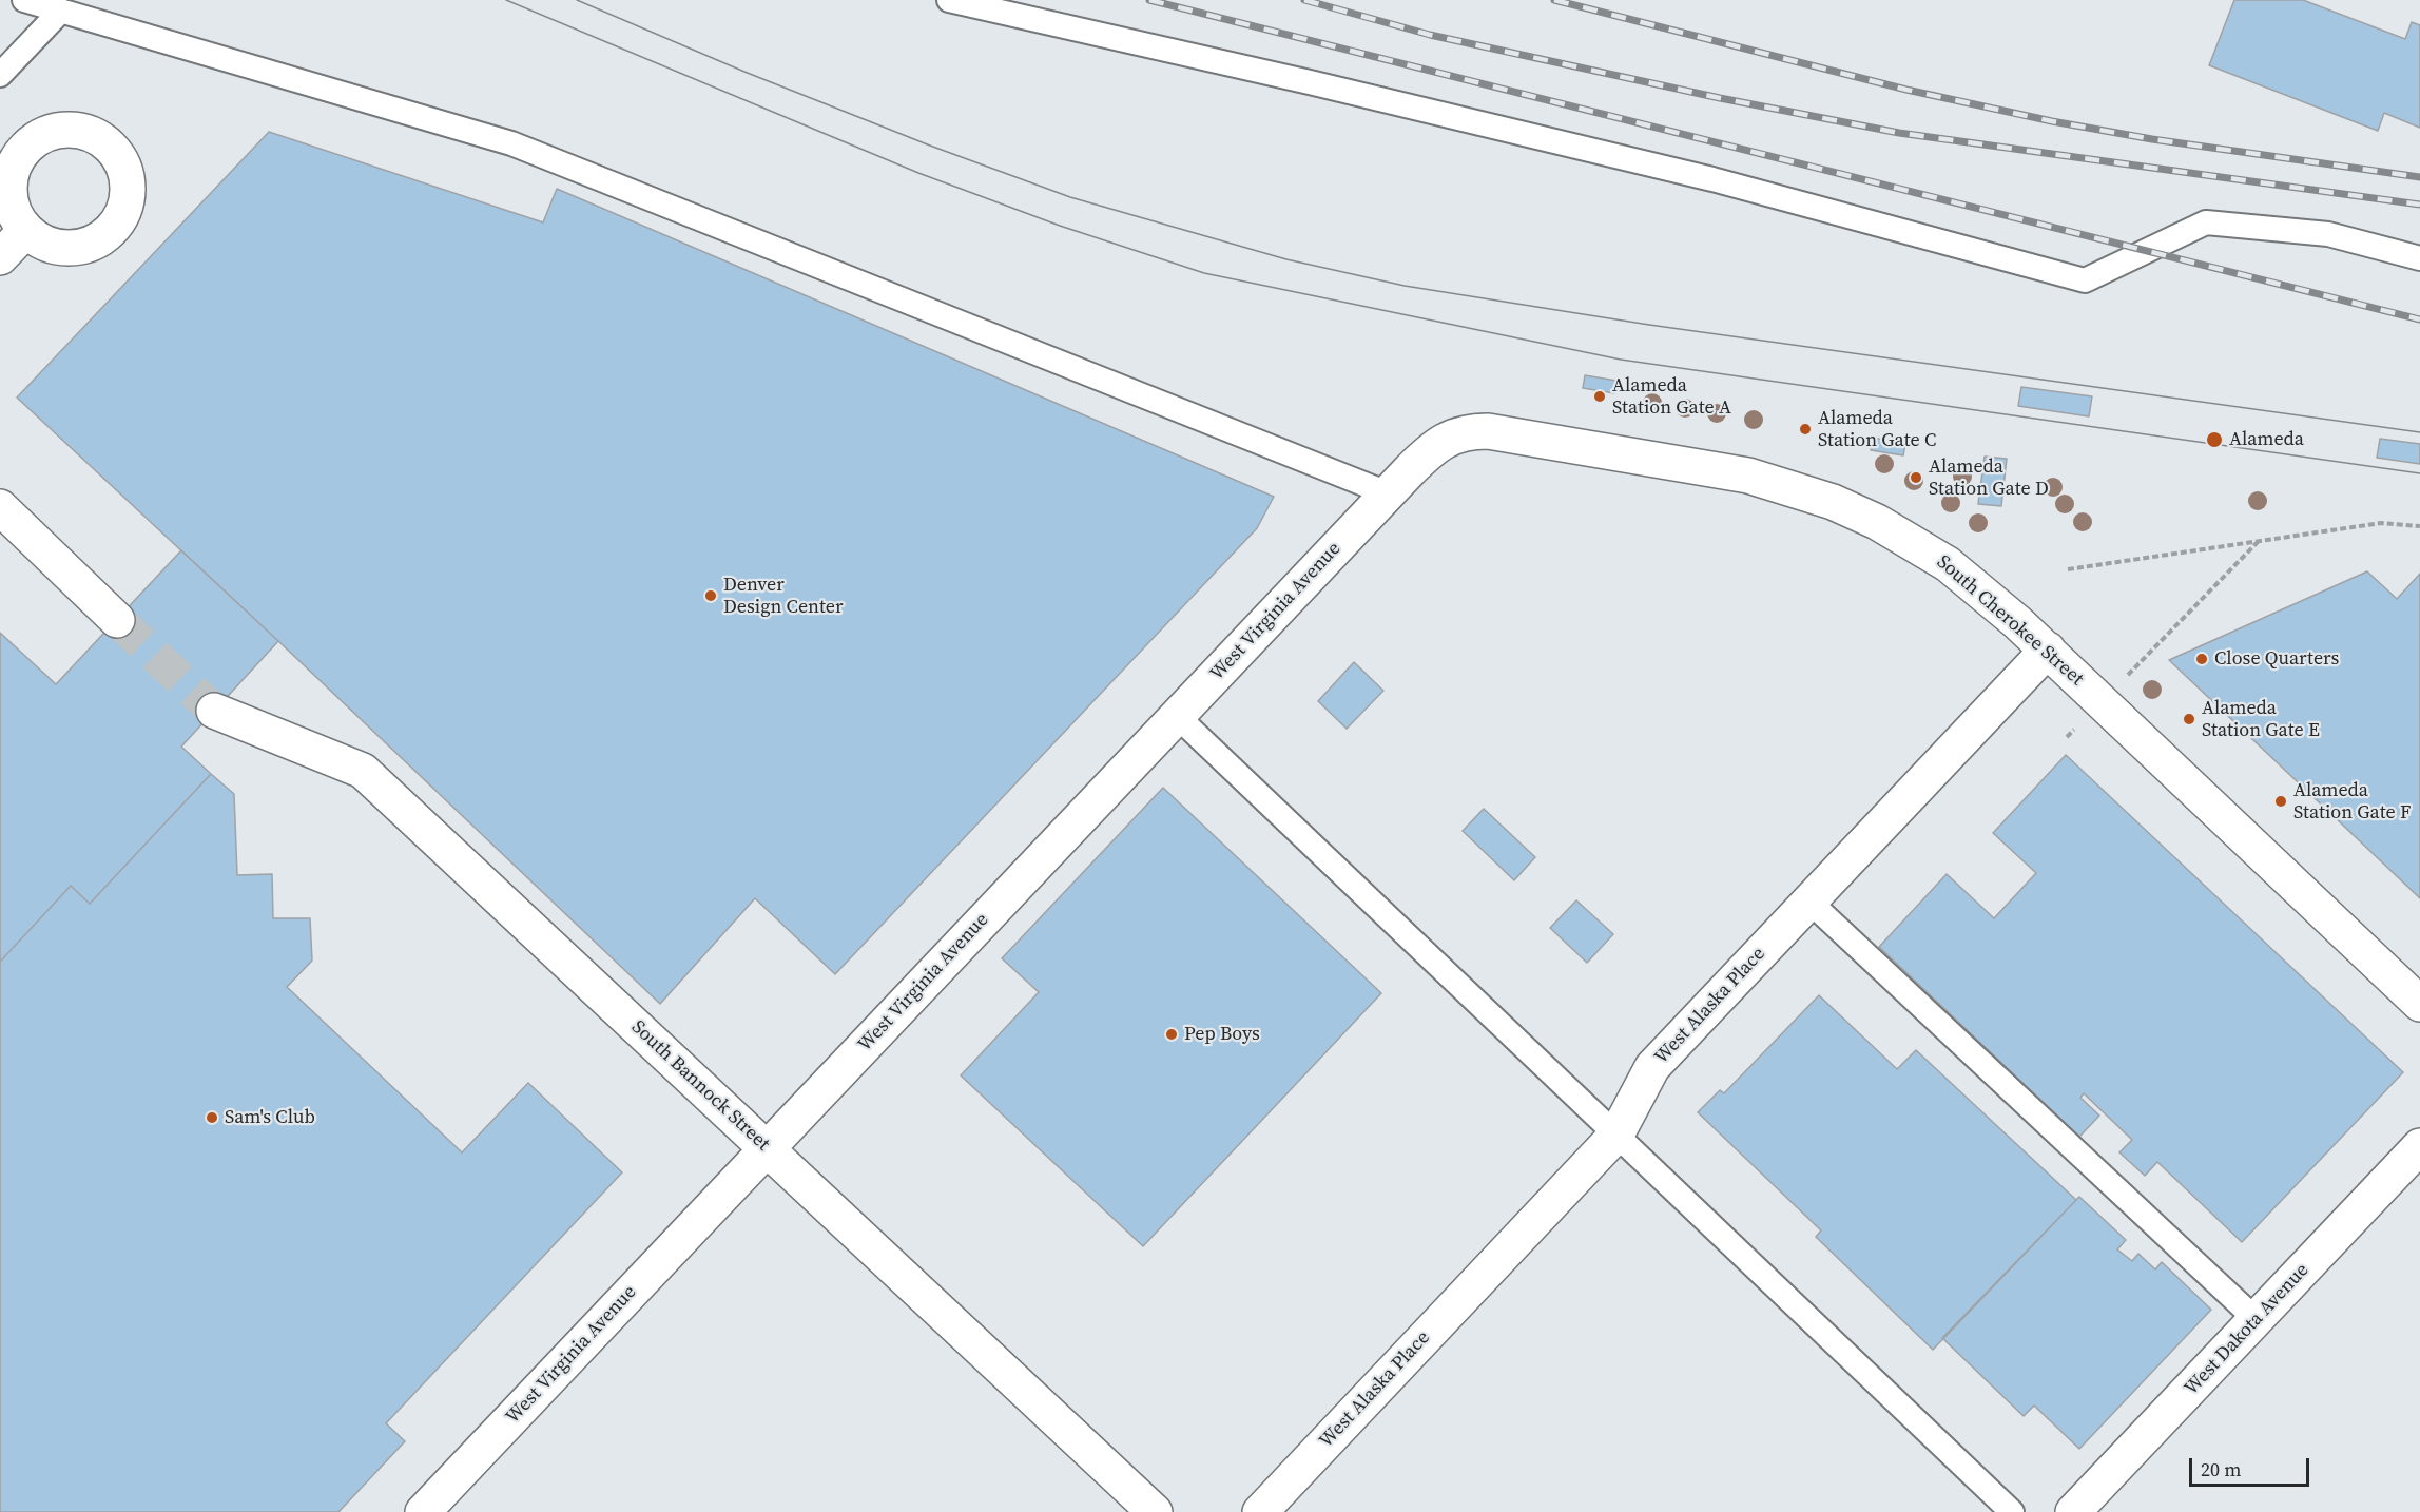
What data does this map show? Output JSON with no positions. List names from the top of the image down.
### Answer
{
  "streets": {
    "street": [
      "West Virginia Avenue",
      "South Cherokee Street",
      "West Alaska Place",
      "South Bannock Street",
      "West Dakota Avenue"
    ]
  },
  "crossings": [
    ["West Virginia Avenue", "South Cherokee Street"],
    ["West Virginia Avenue", "South Bannock Street"],
    ["South Cherokee Street", "West Alaska Place"]
  ],
  "places": [
    "Alameda Station Gate A",
    "Alameda Station Gate C",
    "Alameda",
    "Alameda Station Gate D",
    "Denver Design Center",
    "Close Quarters",
    "Alameda Station Gate E",
    "Alameda Station Gate F",
    "Pep Boys",
    "Sam's Club"
  ],
  "scale_bar": "20 m"
}
